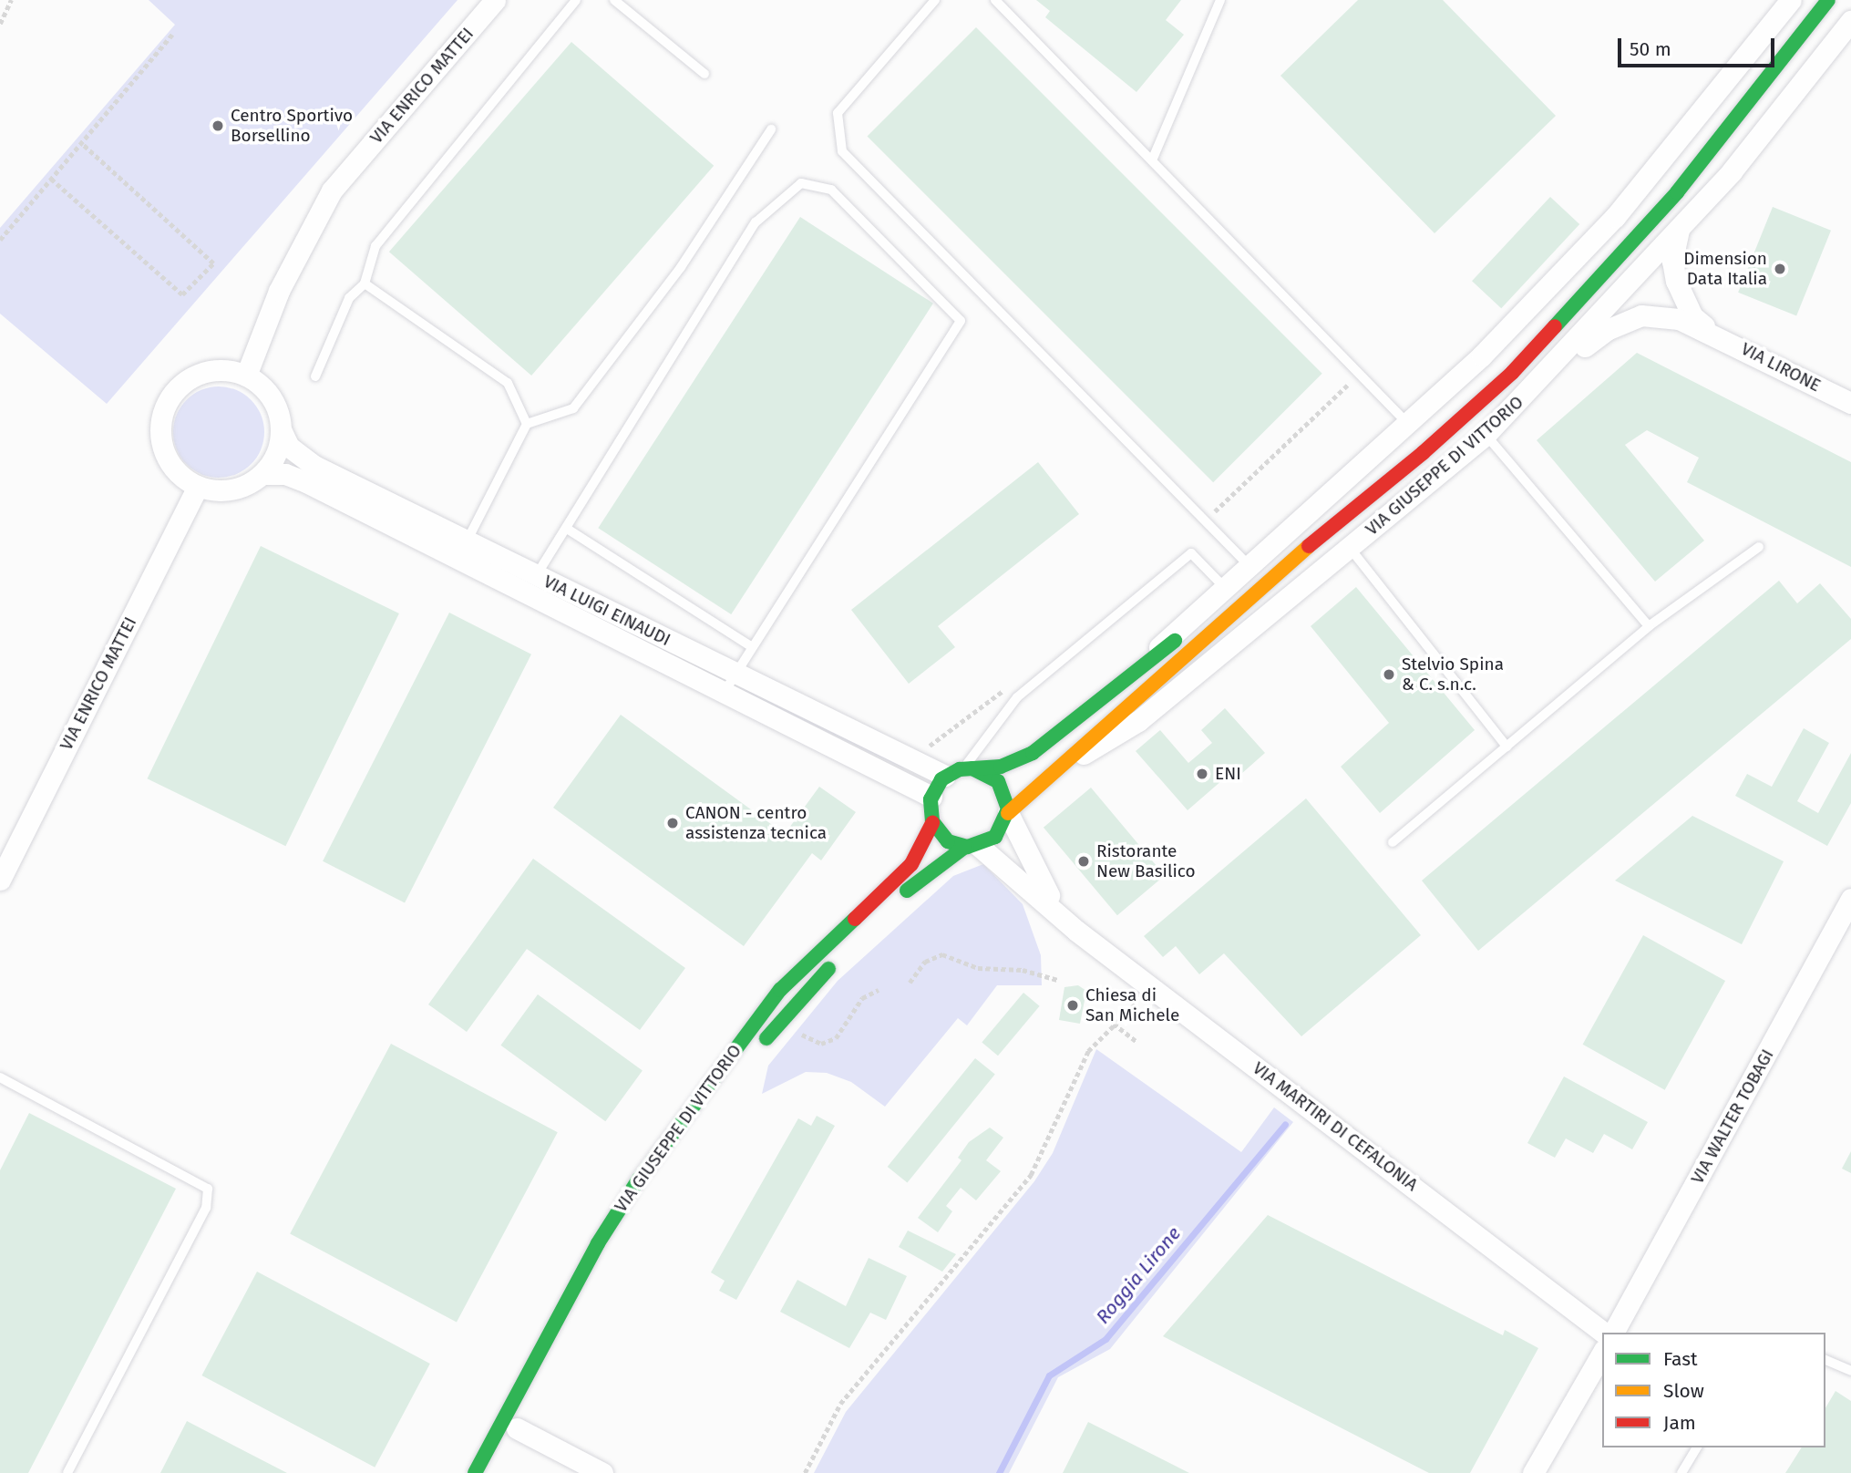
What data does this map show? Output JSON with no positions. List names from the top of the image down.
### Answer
{
  "streets": {
    "main road": ["VIA GIUSEPPE DI VITTORIO"],
    "street": [
      "VIA ENRICO MATTEI",
      "VIA LIRONE",
      "VIA LUIGI EINAUDI",
      "VIA WALTER TOBAGI",
      "VIA MARTIRI DI CEFALONIA"
    ]
  },
  "crossings": [
    ["VIA ENRICO MATTEI", "VIA LUIGI EINAUDI"],
    ["VIA LIRONE", "VIA GIUSEPPE DI VITTORIO"],
    ["VIA GIUSEPPE DI VITTORIO", "VIA LUIGI EINAUDI"],
    ["VIA GIUSEPPE DI VITTORIO", "VIA MARTIRI DI CEFALONIA"],
    ["VIA LUIGI EINAUDI", "VIA MARTIRI DI CEFALONIA"]
  ],
  "water": ["Roggia Lirone"],
  "places": [
    "Centro Sportivo Borsellino",
    "Dimension Data Italia",
    "Stelvio Spina & C. s.n.c.",
    "ENI",
    "CANON - centro assistenza tecnica",
    "Ristorante New Basilico",
    "Chiesa di San Michele"
  ],
  "legend": ["Fast", "Slow", "Jam"],
  "scale_bar": "50 m"
}
